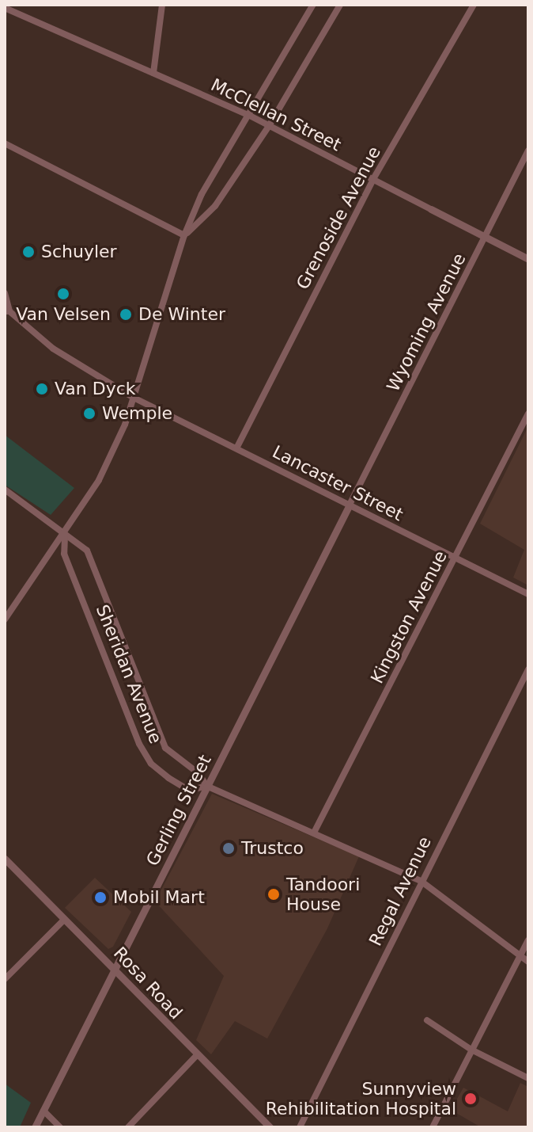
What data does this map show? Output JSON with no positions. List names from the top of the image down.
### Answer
{
  "streets": {
    "street": [
      "McClellan Street",
      "Grenoside Avenue",
      "Wyoming Avenue",
      "Lancaster Street",
      "Kingston Avenue",
      "Sheridan Avenue",
      "Gerling Street",
      "Regal Avenue",
      "Rosa Road"
    ]
  },
  "crossings": [
    ["McClellan Street", "Grenoside Avenue"],
    ["McClellan Street", "Wyoming Avenue"],
    ["Grenoside Avenue", "Lancaster Street"],
    ["Wyoming Avenue", "Lancaster Street"],
    ["Wyoming Avenue", "Gerling Street"],
    ["Lancaster Street", "Kingston Avenue"],
    ["Lancaster Street", "Gerling Street"],
    ["Kingston Avenue", "Sheridan Avenue"],
    ["Sheridan Avenue", "Gerling Street"],
    ["Sheridan Avenue", "Regal Avenue"],
    ["Gerling Street", "Rosa Road"]
  ],
  "places": [
    "Schuyler",
    "Van Velsen",
    "De Winter",
    "Van Dyck",
    "Wemple",
    "Trustco",
    "Tandoori House",
    "Mobil Mart",
    "Sunnyview Rehibilitation Hospital"
  ]
}
